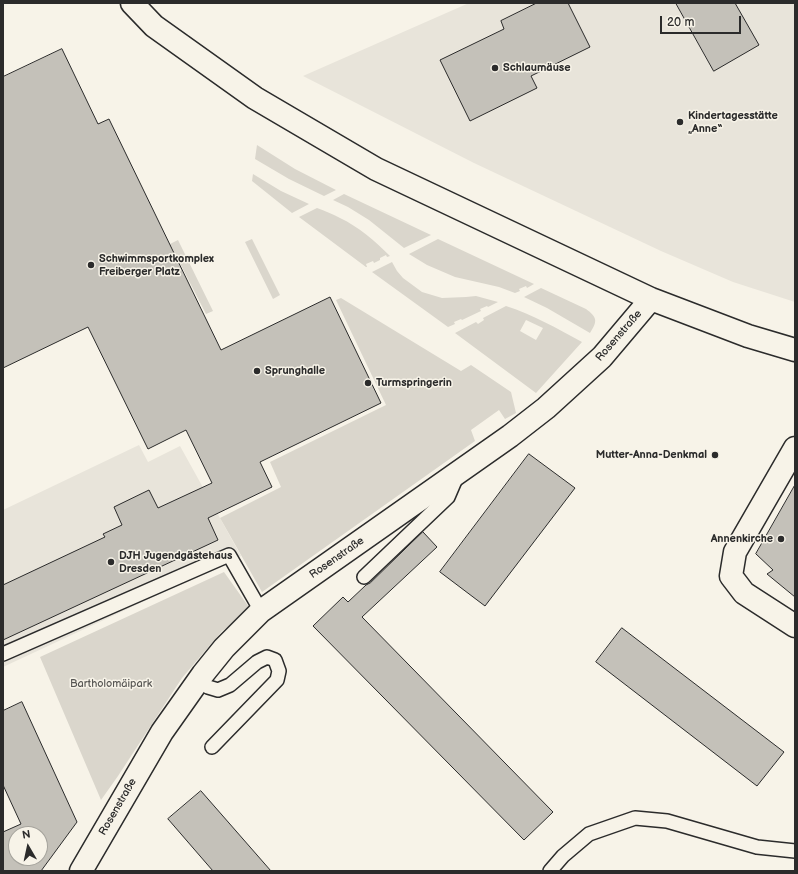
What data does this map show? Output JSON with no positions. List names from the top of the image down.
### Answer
{
  "streets": {
    "street": ["Rosenstraße"]
  },
  "parks": ["Bartholomäipark"],
  "places": [
    "Schlaumäuse",
    "Kindertagesstätte „Anne“",
    "Schwimmsportkomplex Freiberger Platz",
    "Sprunghalle",
    "Turmspringerin",
    "Mutter-Anna-Denkmal",
    "Annenkirche",
    "DJH Jugendgästehaus Dresden"
  ],
  "scale_bar": "20 m",
  "north": "top"
}
